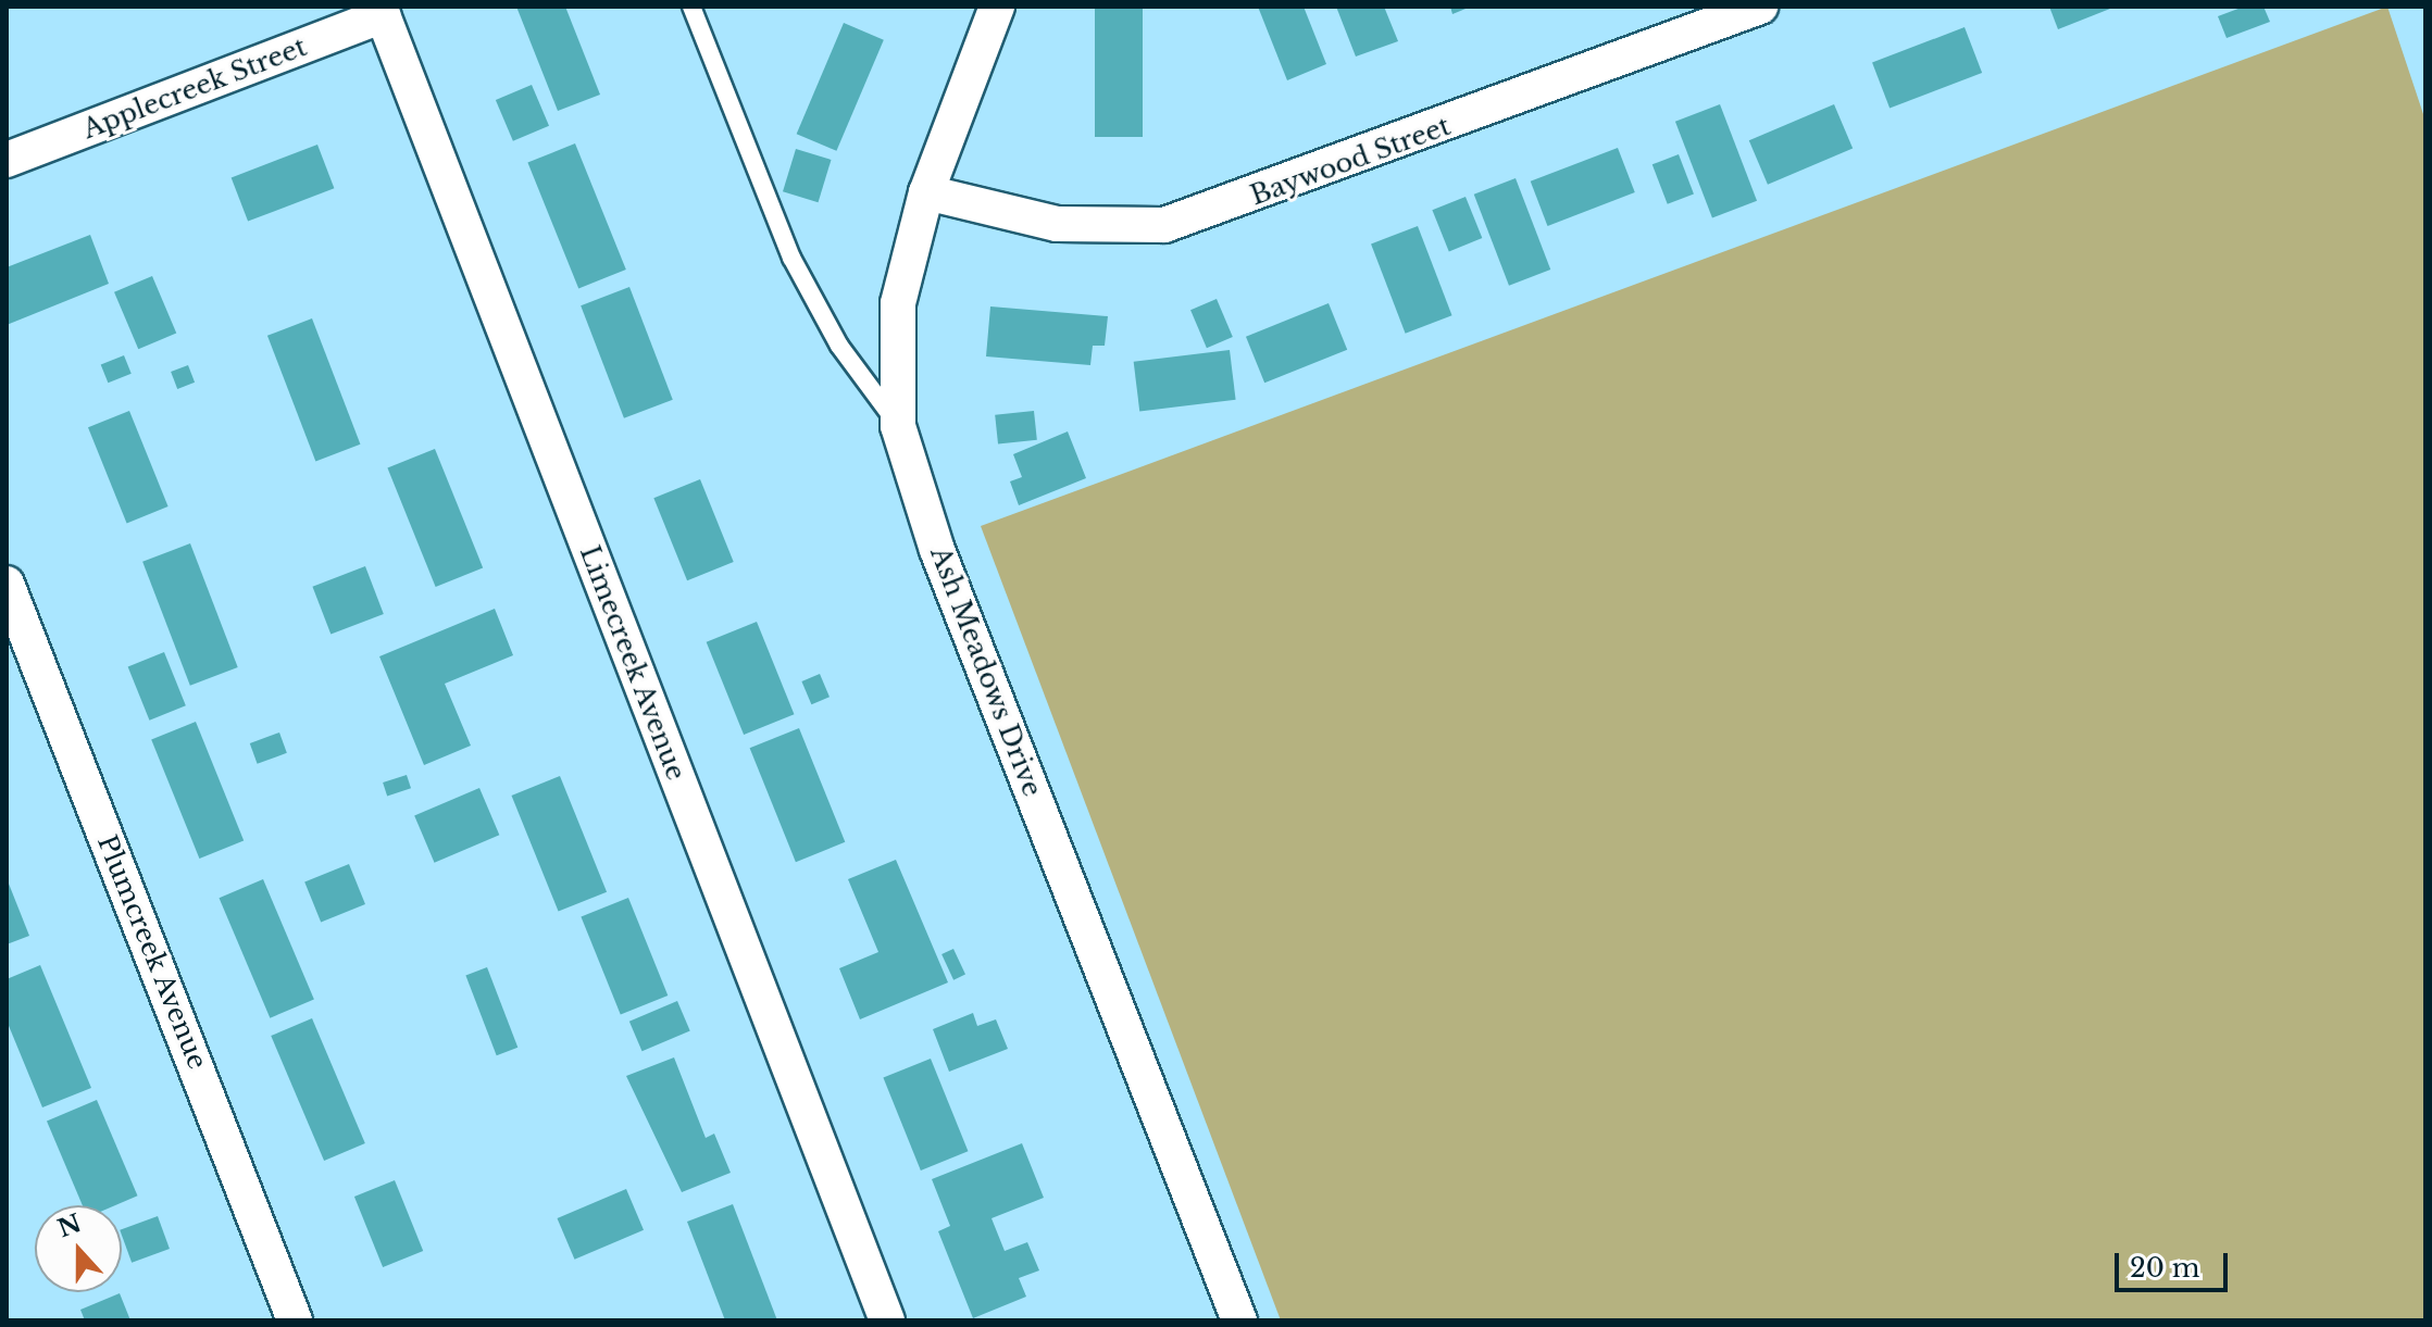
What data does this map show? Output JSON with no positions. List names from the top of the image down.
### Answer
{
  "streets": {
    "street": [
      "Applecreek Street",
      "Baywood Street",
      "Limecreek Avenue",
      "Ash Meadows Drive",
      "Plumcreek Avenue"
    ]
  },
  "crossings": [
    ["Applecreek Street", "Limecreek Avenue"],
    ["Baywood Street", "Ash Meadows Drive"]
  ],
  "scale_bar": "20 m",
  "north": "top"
}
